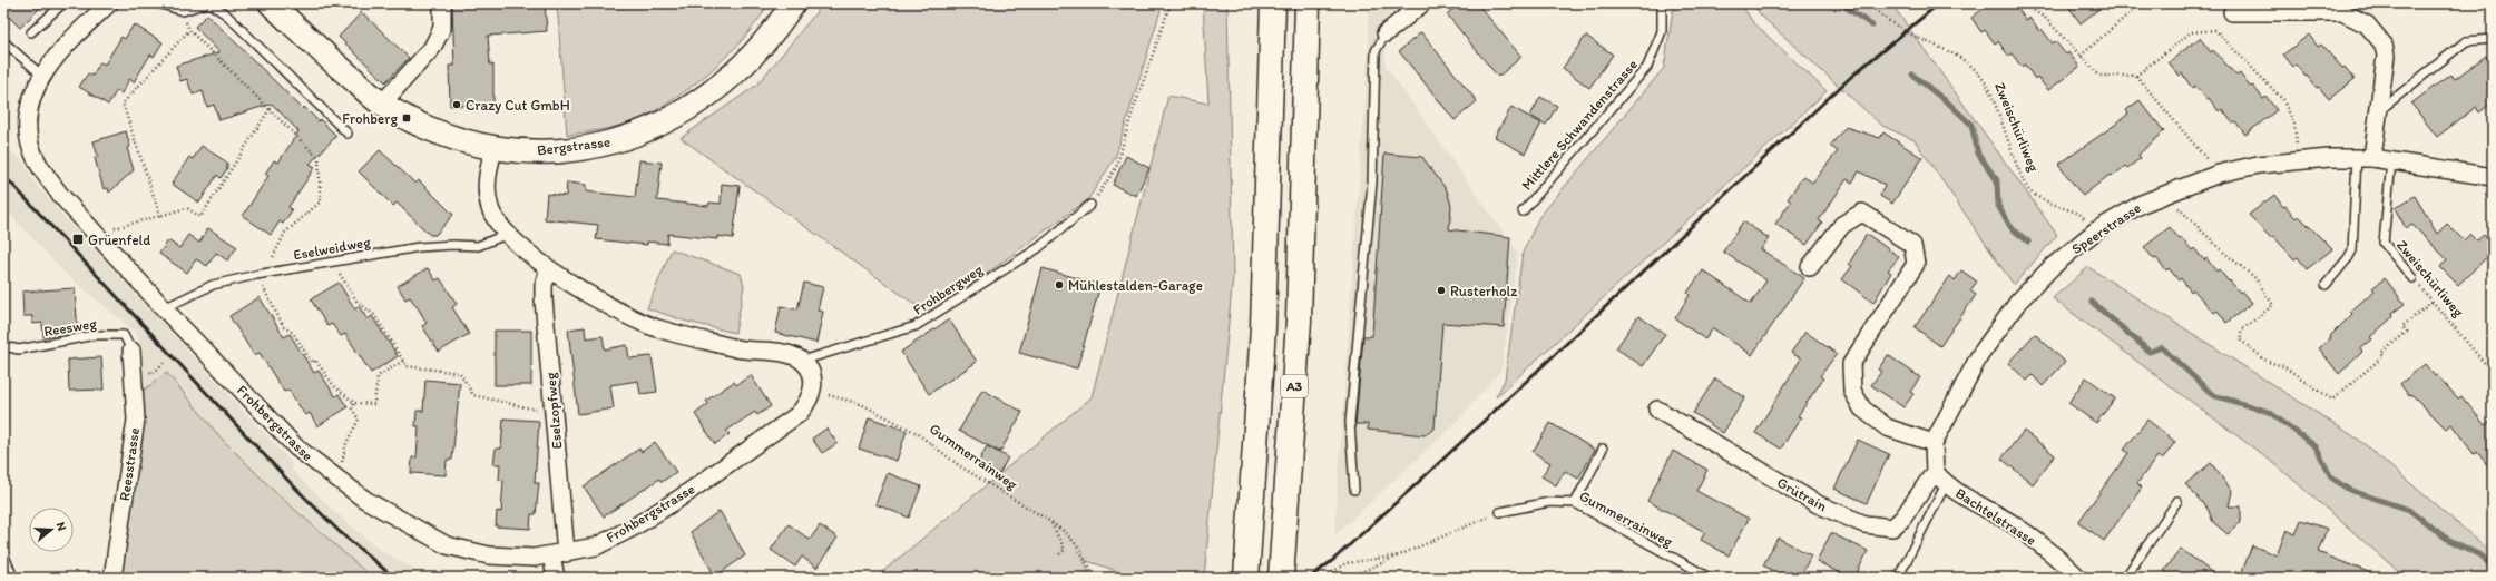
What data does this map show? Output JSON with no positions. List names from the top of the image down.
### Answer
{
  "streets": {
    "highway": ["A3"],
    "main road": ["Bergstrasse"],
    "street": [
      "Speerstrasse",
      "Eselzopfweg",
      "Frohbergstrasse",
      "Reesstrasse",
      "Grütrain",
      "Bachtelstrasse"
    ],
    "lane": [
      "Mittlere Schwandenstrasse",
      "Zweischürliweg",
      "Eselweidweg",
      "Frohbergweg",
      "Reesweg",
      "Gummerrainweg"
    ]
  },
  "crossings": [
    ["Zweischürliweg", "Speerstrasse"],
    ["Speerstrasse", "Grütrain"],
    ["Speerstrasse", "Bachtelstrasse"],
    ["Eselweidweg", "Frohbergstrasse"],
    ["Reesweg", "Reesstrasse"],
    ["Eselzopfweg", "Frohbergstrasse"],
    ["Frohbergstrasse", "Gummerrainweg"],
    ["Grütrain", "Bachtelstrasse"]
  ],
  "places": {
    "other": ["Crazy Cut GmbH", "Mühlestalden-Garage", "Rusterholz"],
    "transit": ["Frohberg", "Grüenfeld"]
  },
  "north": "right"
}
